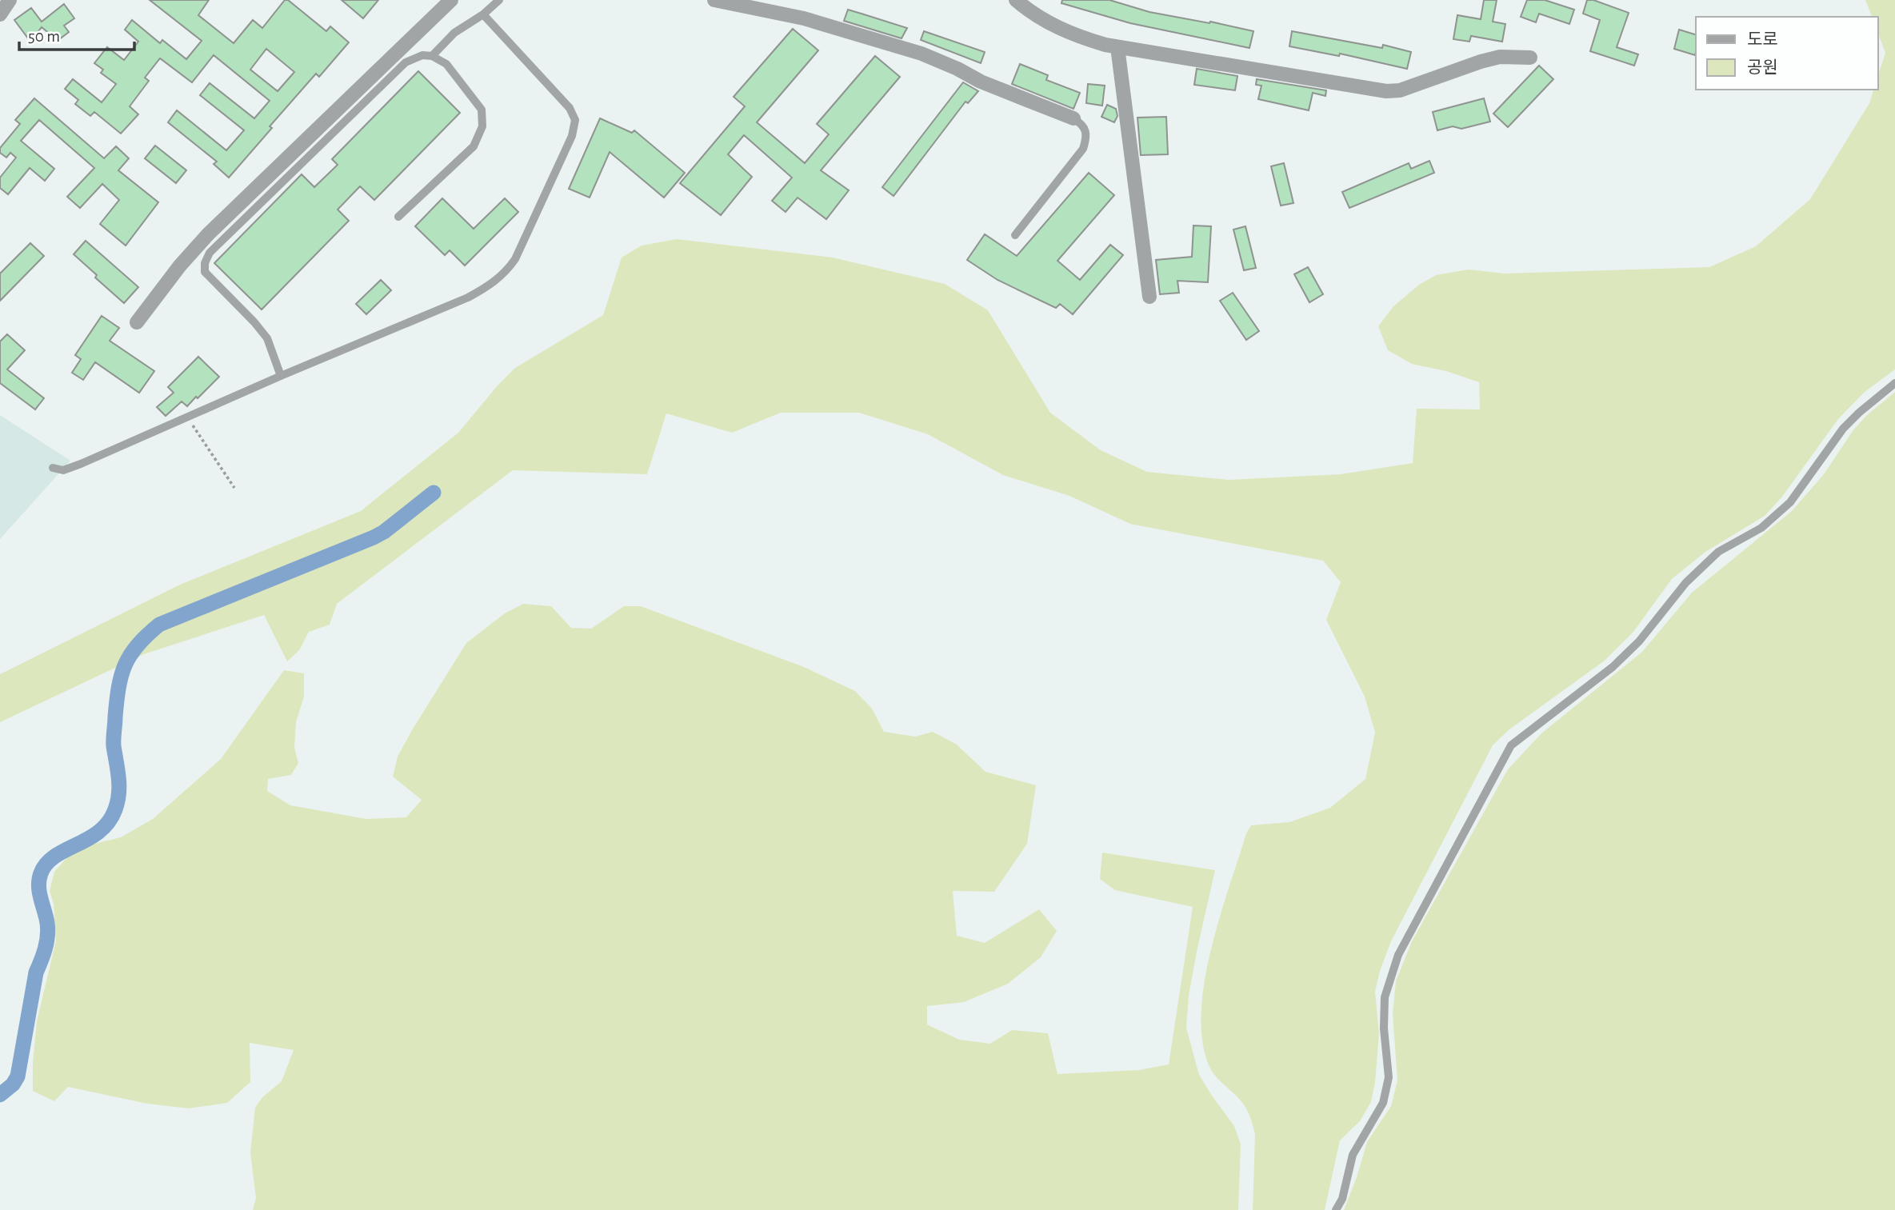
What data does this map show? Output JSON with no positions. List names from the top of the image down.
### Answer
{
  "legend": ["도로", "공원"],
  "scale_bar": "50 m"
}
